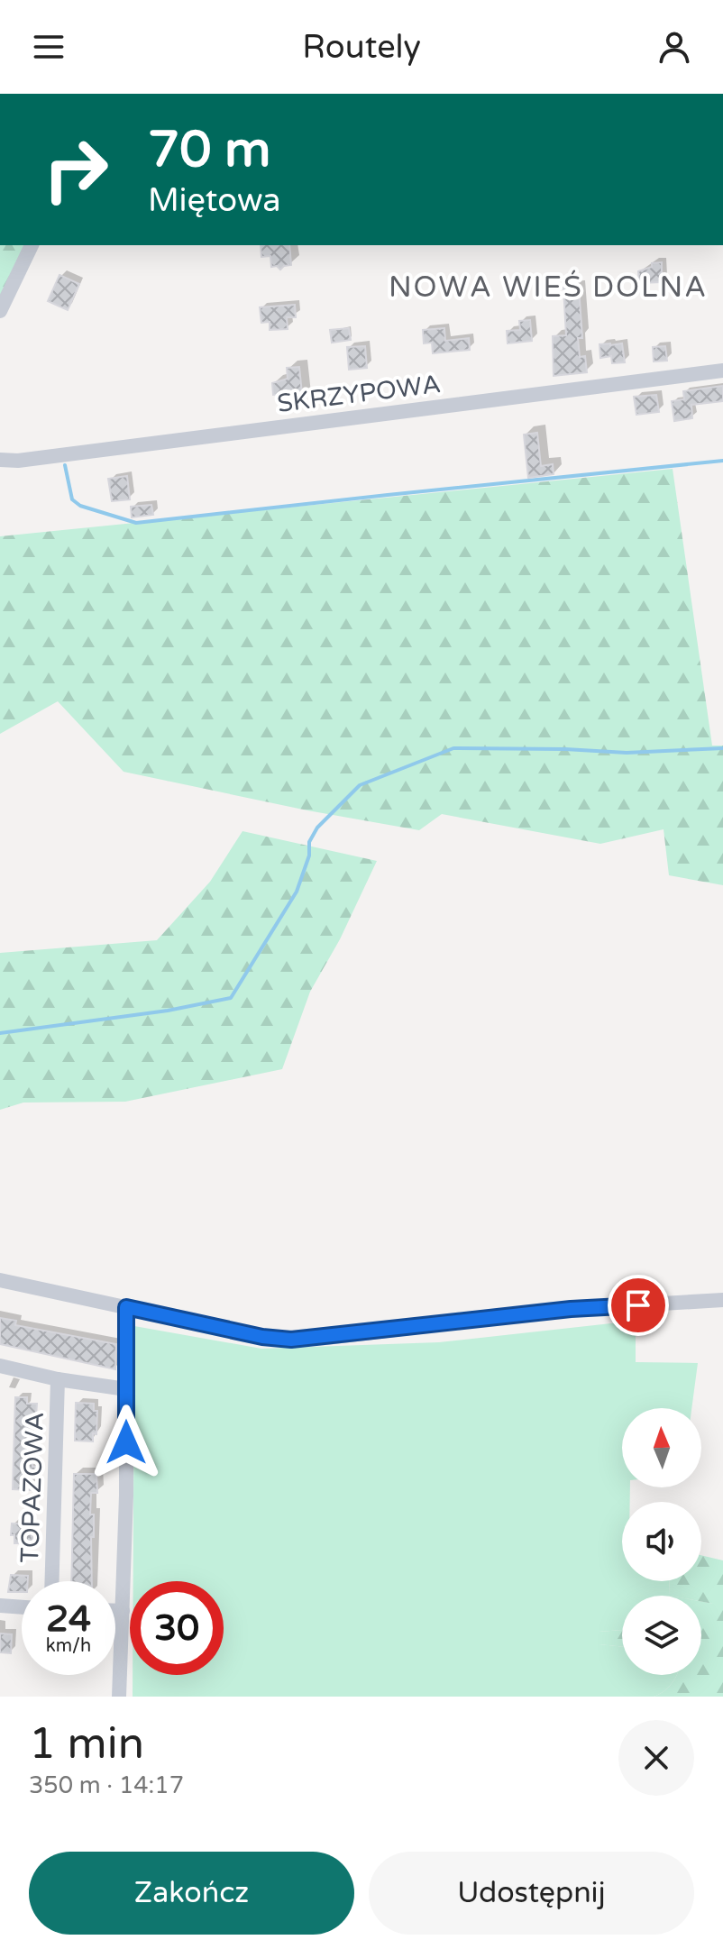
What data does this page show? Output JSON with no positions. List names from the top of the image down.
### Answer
{
  "streets": {
    "street": ["SKRZYPOWA", "TOPAZOWA"]
  },
  "districts": ["NOWA WIEŚ DOLNA"],
  "north": "top",
  "page": {
    "header": "Routely",
    "turn": ["70 m", "Miętowa"],
    "speed": "24 km/h",
    "limit": "30",
    "heading": ["1 min", "350 m · 14:17"],
    "buttons": ["Zakończ", "Udostępnij"]
  }
}
